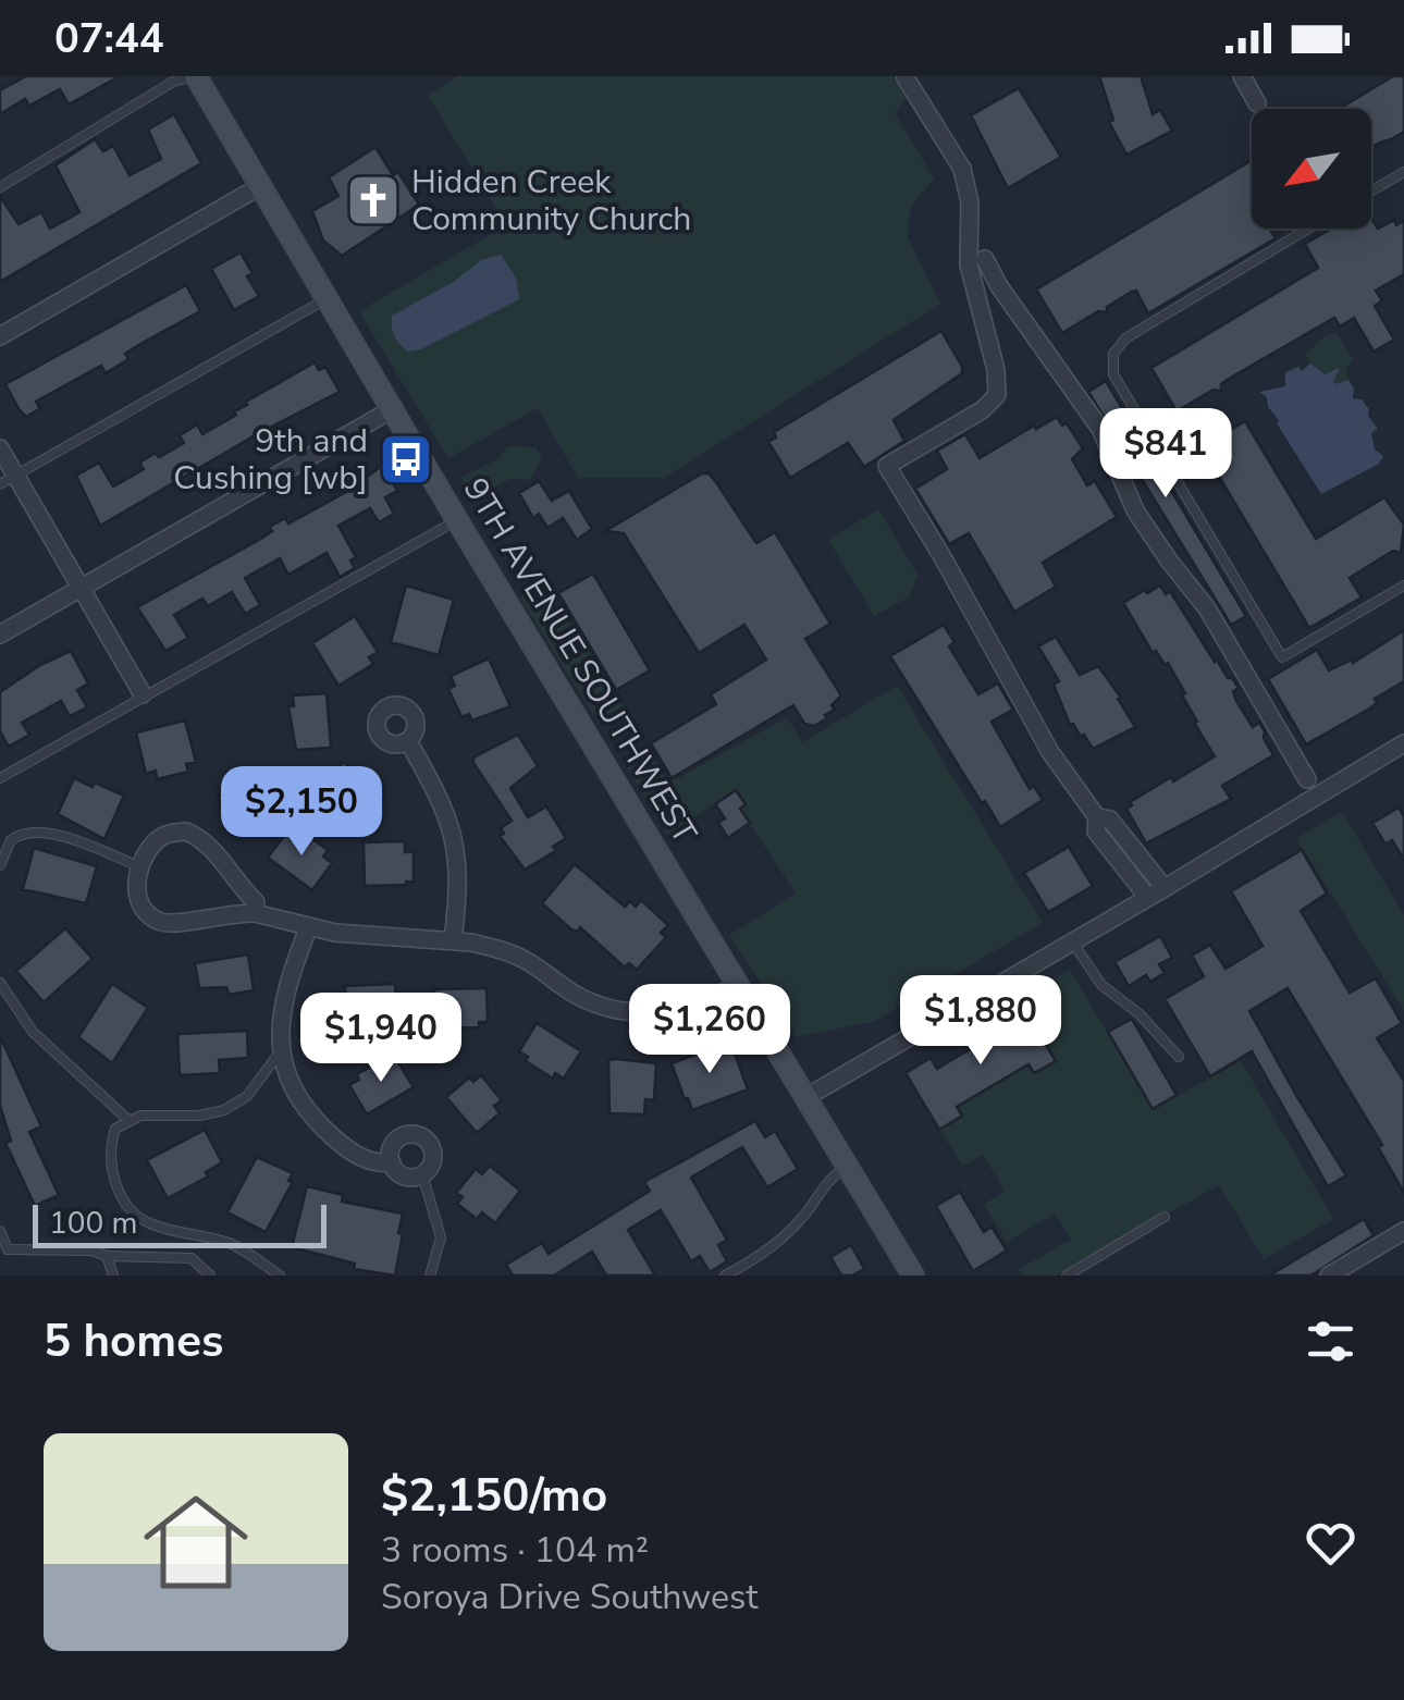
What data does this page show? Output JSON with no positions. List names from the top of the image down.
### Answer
{
  "streets": {
    "street": ["9TH AVENUE SOUTHWEST"]
  },
  "places": {
    "church": ["Hidden Creek Community Church"],
    "bus stop": ["9th and Cushing [wb]"]
  },
  "scale_bar": "100 m",
  "north": "bottom left",
  "page": {
    "status": "07:44",
    "price": [
      "$841",
      "$2,150",
      "$1,880",
      "$1,260",
      "$1,940"
    ],
    "scale": "100 m",
    "heading": "5 homes",
    "list": [
      {
        "name": "$2,150/mo",
        "note": "3 rooms · 104 m² · Soroya Drive Southwest"
      }
    ]
  }
}
